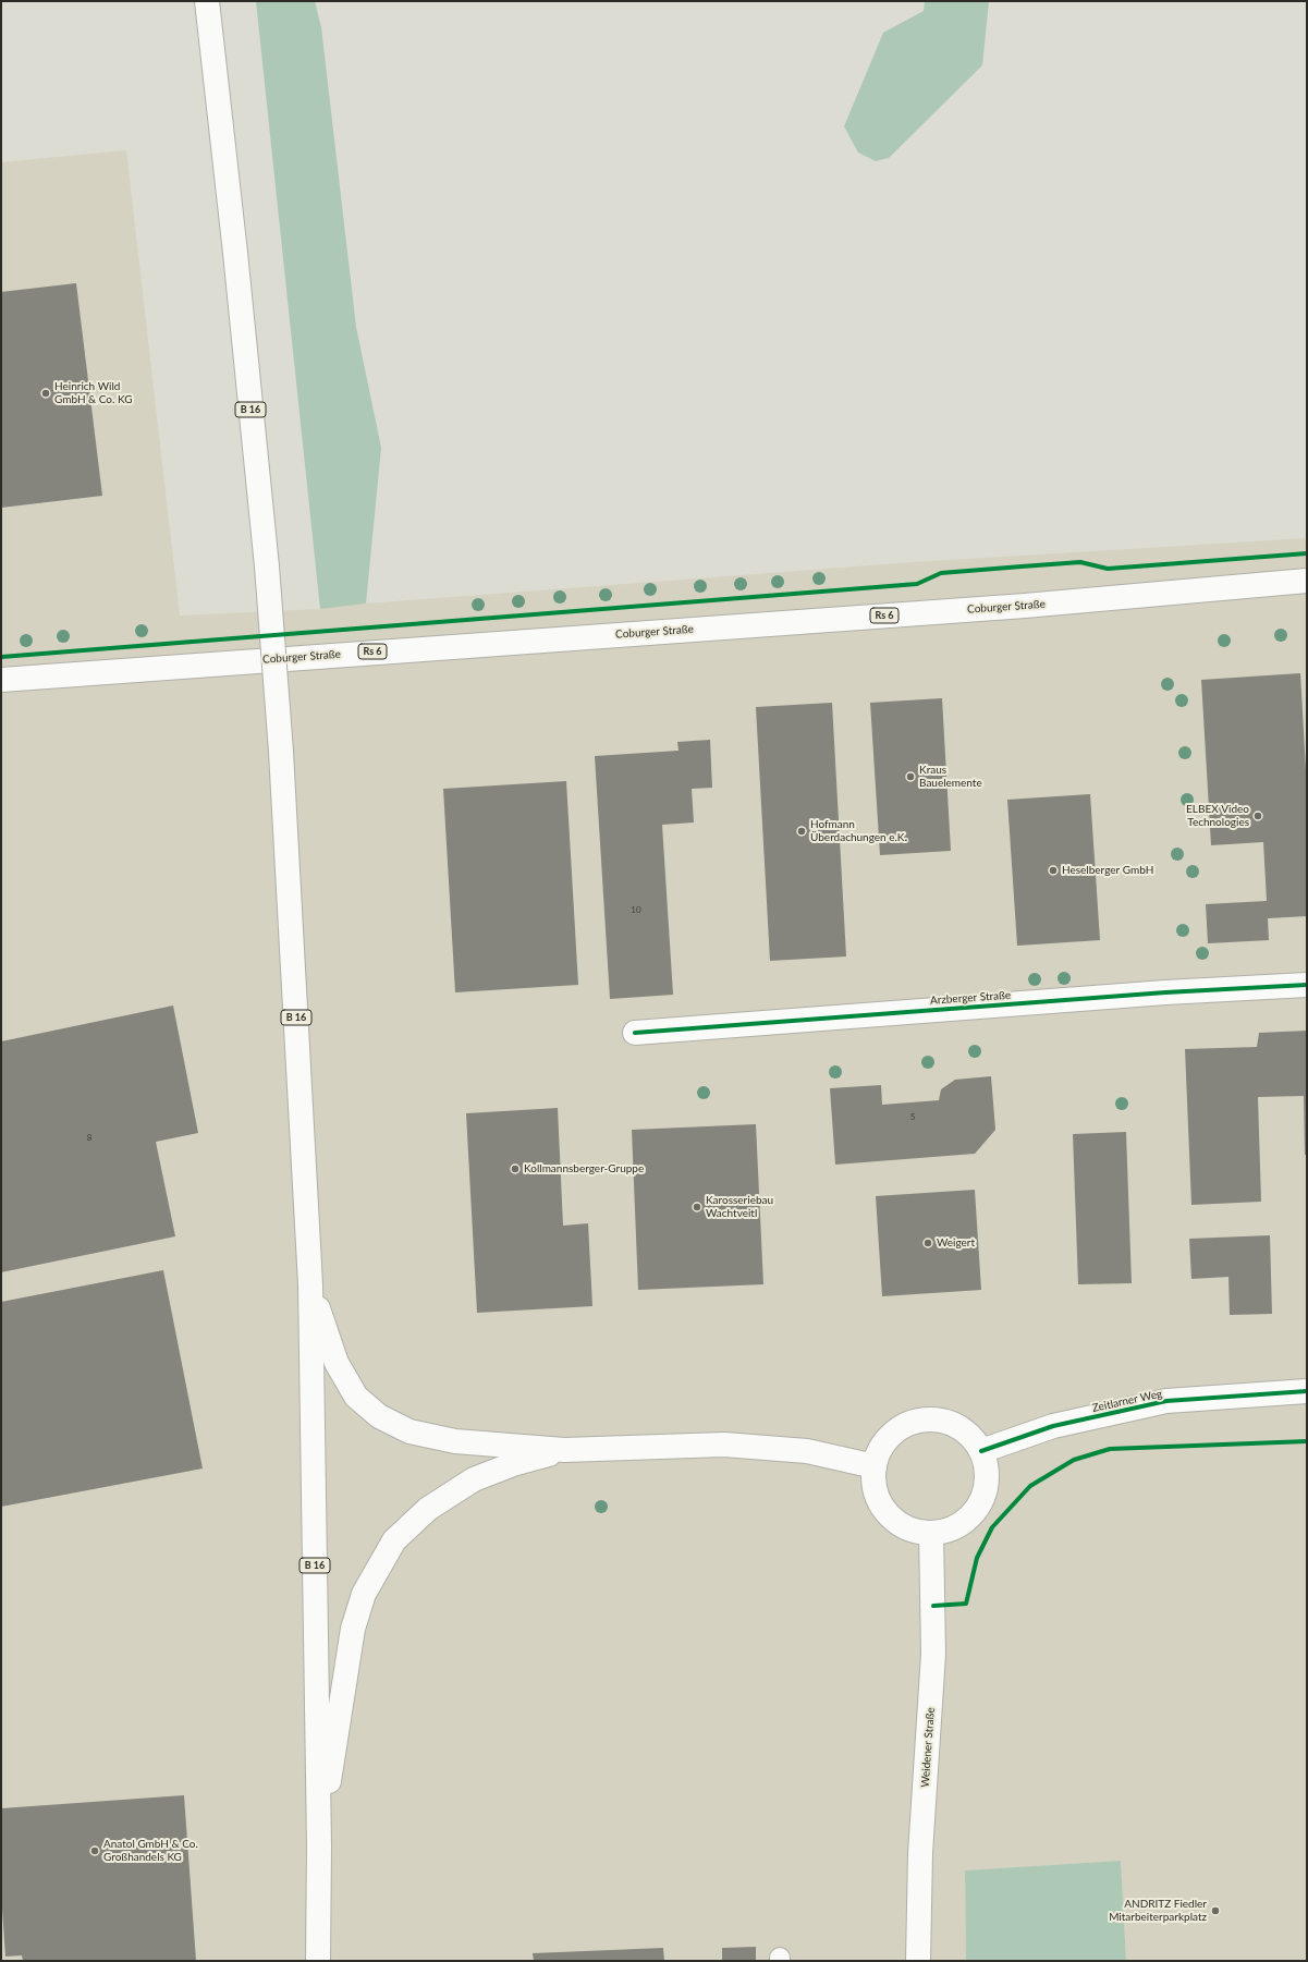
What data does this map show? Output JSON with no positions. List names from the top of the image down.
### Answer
{
  "streets": {
    "main road": [
      "B 16",
      "Coburger Straße",
      "Rs 6",
      "Arzberger Straße",
      "Zeitlarner Weg",
      "Weidener Straße"
    ]
  },
  "crossings": [
    ["Zeitlarner Weg", "Weidener Straße"]
  ],
  "places": [
    "Heinrich Wild GmbH & Co. KG",
    "Kraus Bauelemente",
    "ELBEX Video Technologies",
    "Hofmann Überdachungen e.K.",
    "Heselberger GmbH",
    "Kollmannsberger-Gruppe",
    "Karosseriebau Wachtveitl",
    "Weigert",
    "Anatol GmbH & Co. Großhandels KG",
    "ANDRITZ Fiedler Mitarbeiterparkplatz"
  ],
  "house_numbers": ["10", "5", "8"]
}
